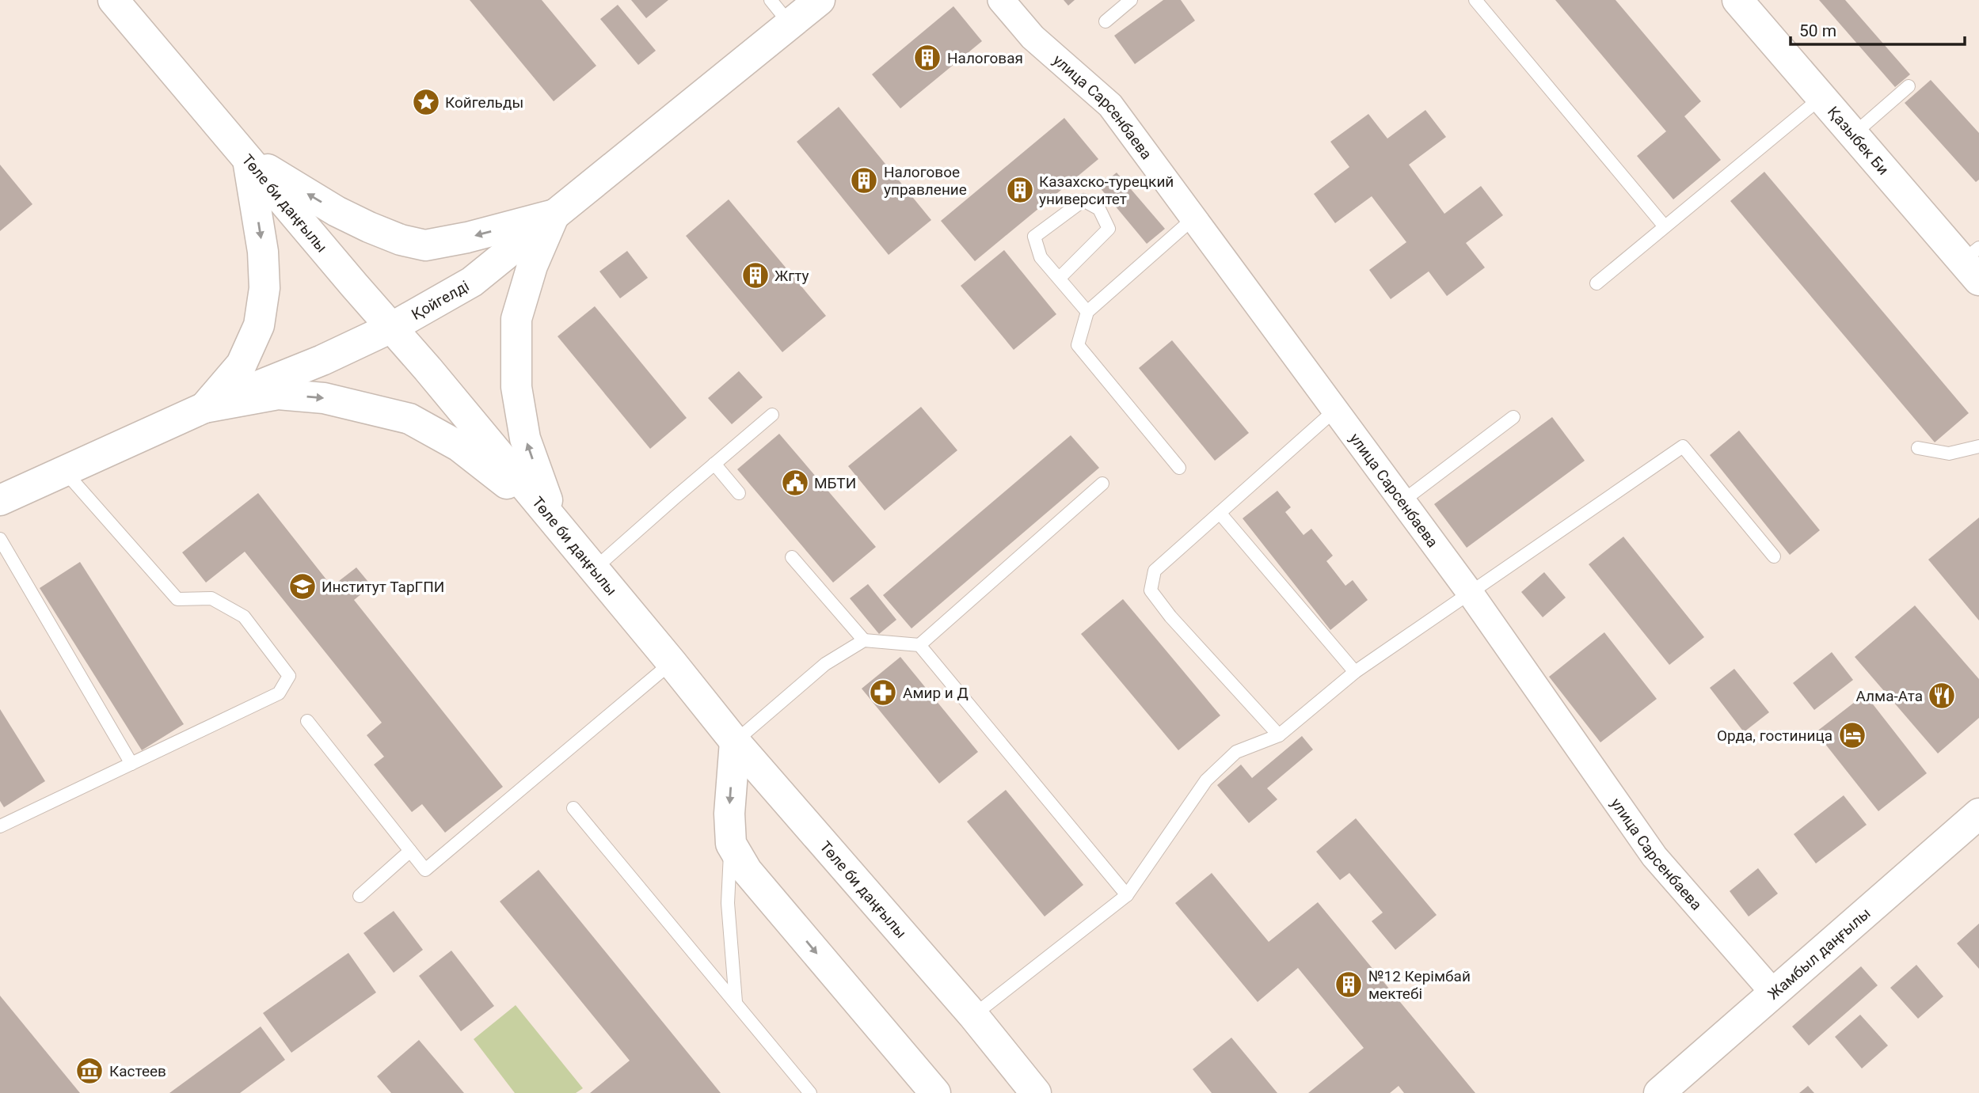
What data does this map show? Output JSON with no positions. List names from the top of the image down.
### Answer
{
  "streets": {
    "main road": [
      "Қазыбек Би",
      "Төле би даңғылы",
      "Қойгелді",
      "Жамбыл даңғылы"
    ],
    "street": ["улица Сарсенбаева"]
  },
  "crossings": [
    ["улица Сарсенбаева", "Жамбыл даңғылы"],
    ["Төле би даңғылы", "Қойгелді"]
  ],
  "places": {
    "building": [
      "Налоговая",
      "Налоговое управление",
      "Казахско-турецкий университет",
      "Жгту",
      "№12 Керімбай мектебі"
    ],
    "place": ["Койгельды"],
    "public building": ["МБТИ"],
    "school or university": ["Институт ТарГПИ"],
    "pharmacy": ["Амир и Д"],
    "restaurant": ["Алма-Ата"],
    "hotel": ["Орда, гостиница"],
    "museum": ["Кастеев"]
  },
  "scale_bar": "50 m"
}
